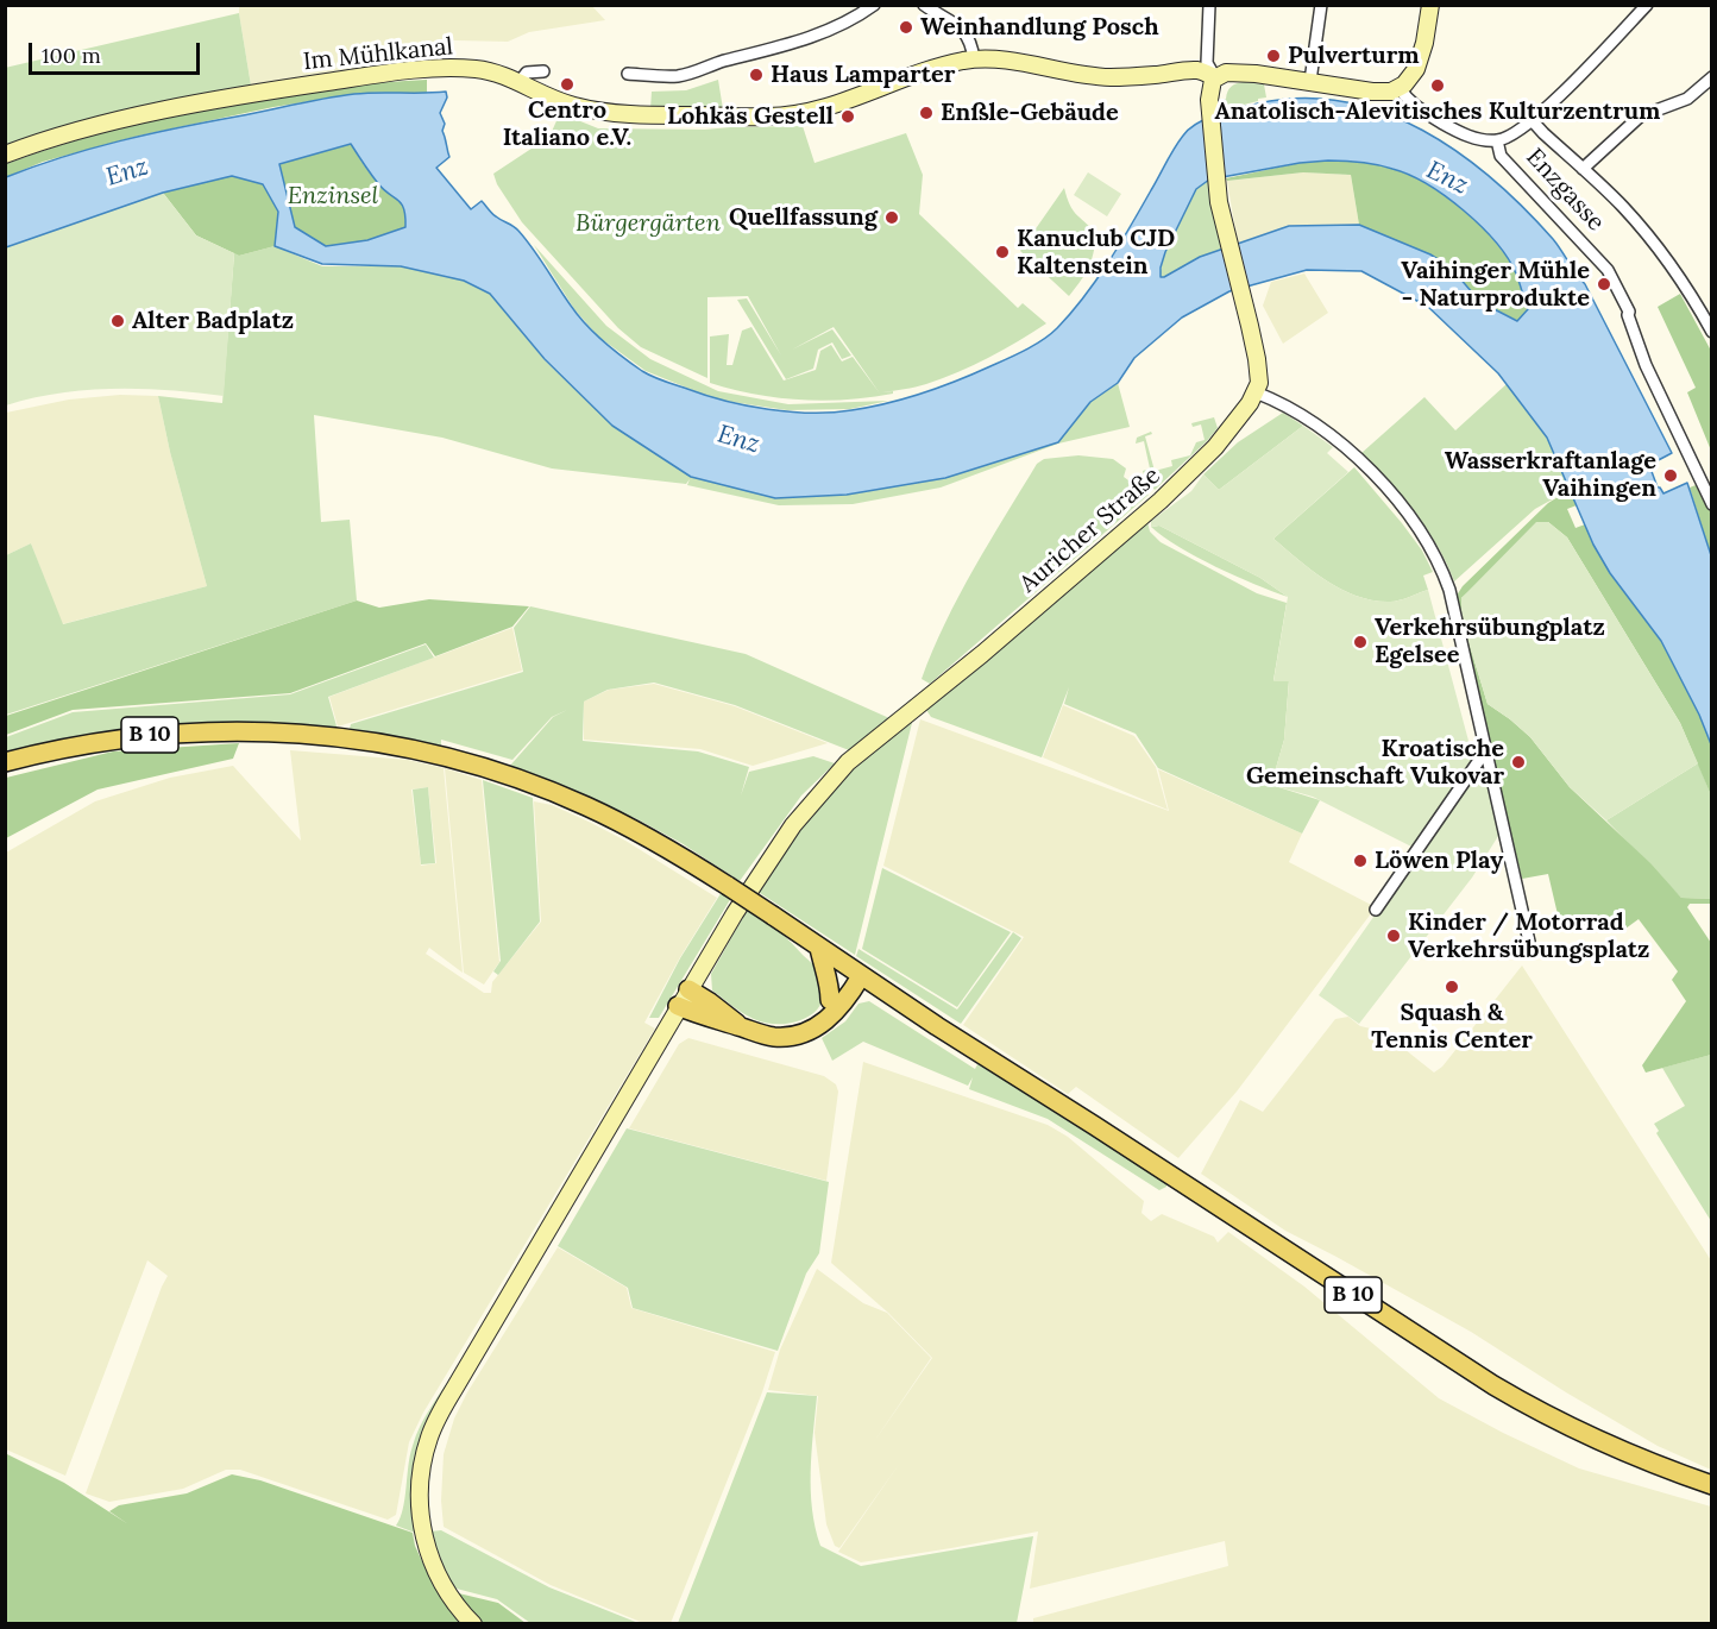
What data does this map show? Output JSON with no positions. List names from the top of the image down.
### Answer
{
  "streets": {
    "main road": ["B 10"],
    "street": ["Im Mühlkanal", "Enzgasse", "Auricher Straße"]
  },
  "water": ["Enz"],
  "parks": ["Enzinsel", "Bürgergärten"],
  "places": [
    "Weinhandlung Posch",
    "Pulverturm",
    "Haus Lamparter",
    "Centro Italiano e.V.",
    "Anatolisch-Alevitisches Kulturzentrum",
    "Enßle-Gebäude",
    "Lohkäs Gestell",
    "Quellfassung",
    "Kanuclub CJD Kaltenstein",
    "Vaihinger Mühle - Naturprodukte",
    "Alter Badplatz",
    "Wasserkraftanlage Vaihingen",
    "Verkehrsübungplatz Egelsee",
    "Kroatische Gemeinschaft Vukovar",
    "Löwen Play",
    "Kinder / Motorrad Verkehrsübungsplatz",
    "Squash & Tennis Center"
  ],
  "scale_bar": "100 m"
}
